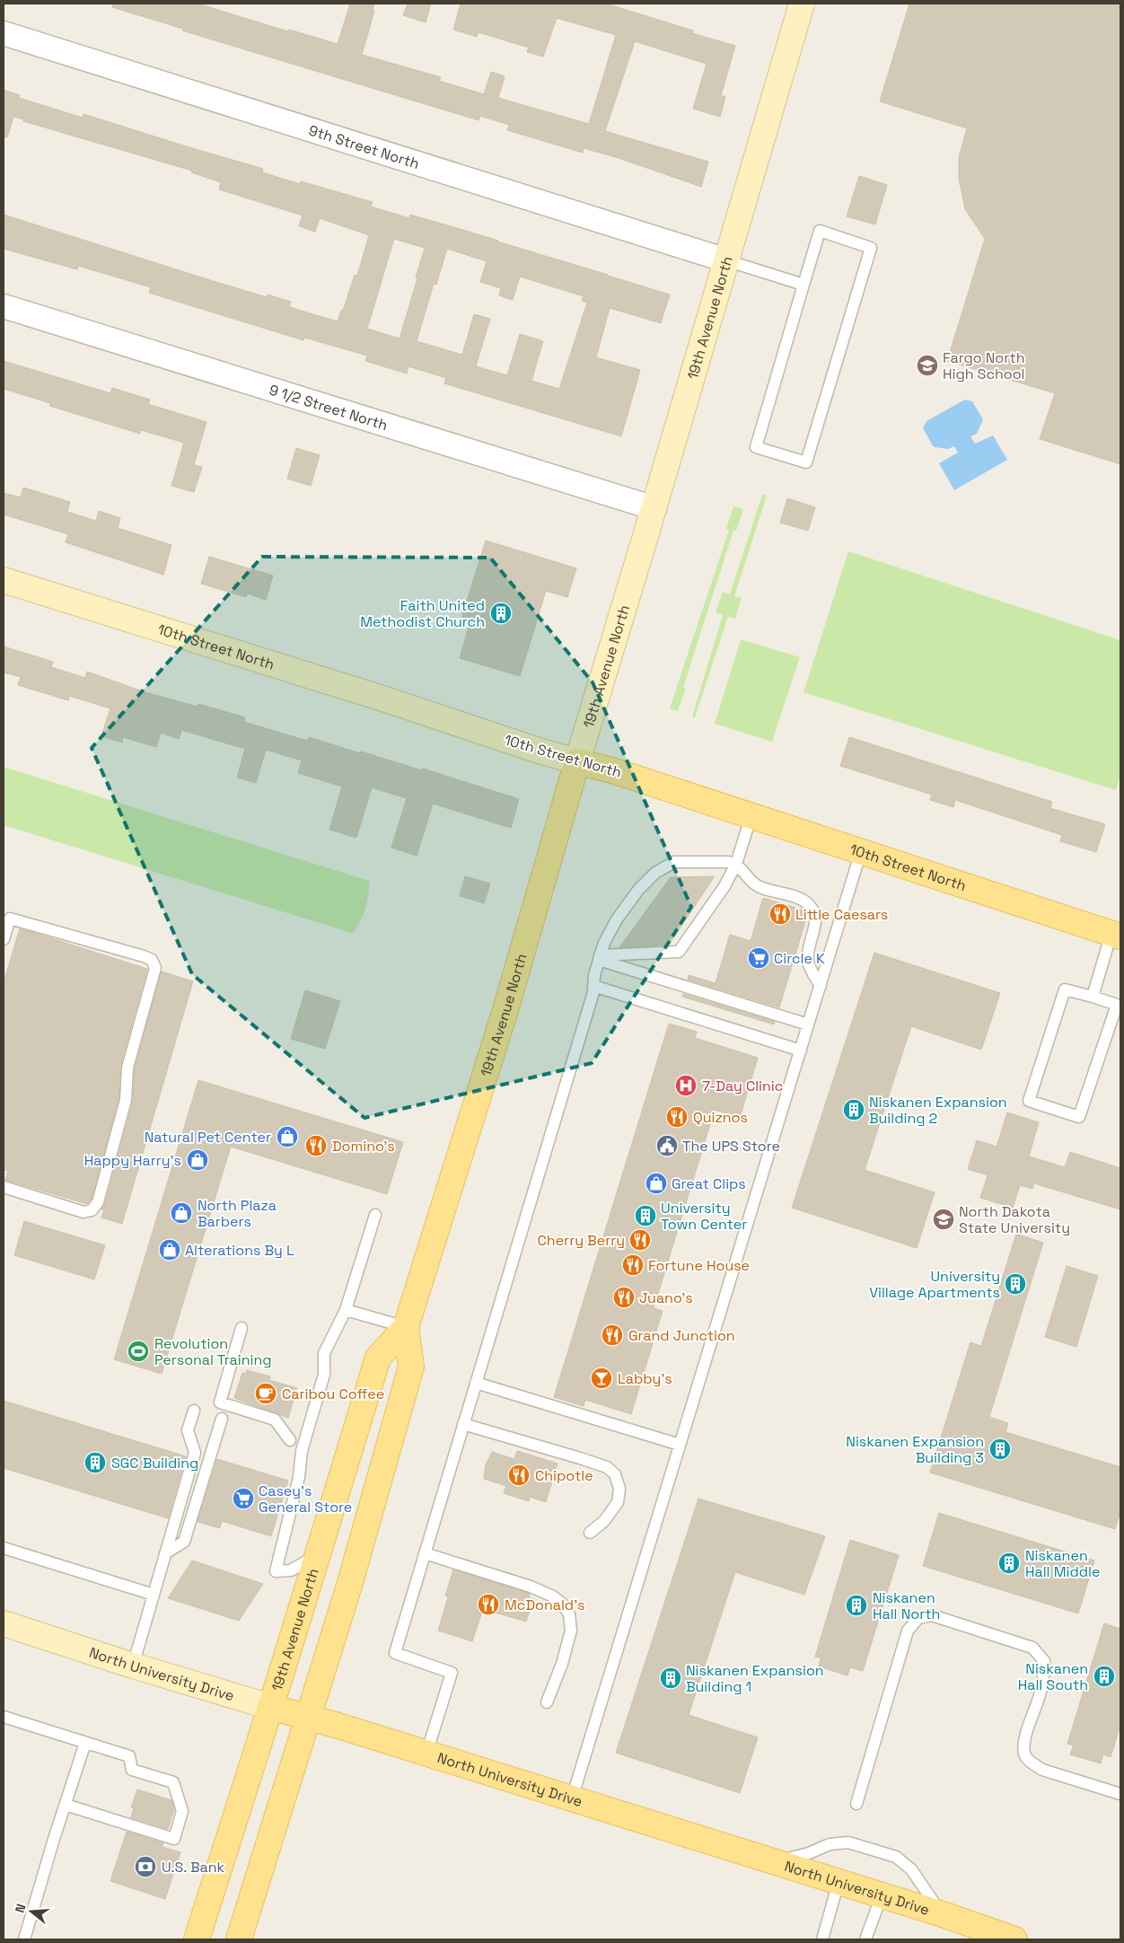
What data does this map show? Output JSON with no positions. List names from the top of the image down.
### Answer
{
  "streets": {
    "main road": ["19th Avenue North", "10th Street North", "North University Drive"],
    "street": ["9th Street North", "9 1/2 Street North"]
  },
  "crossings": [
    ["9th Street North", "19th Avenue North"],
    ["19th Avenue North", "9 1/2 Street North"],
    ["19th Avenue North", "10th Street North"],
    ["19th Avenue North", "North University Drive"]
  ],
  "places": {
    "school or university": ["Fargo North High School", "North Dakota State University"],
    "building": [
      "Faith United Methodist Church",
      "Niskanen Expansion Building 2",
      "University Town Center",
      "University Village Apartments",
      "Niskanen Expansion Building 3",
      "SGC Building",
      "Niskanen Hall Middle",
      "Niskanen Hall North",
      "Niskanen Hall South",
      "Niskanen Expansion Building 1"
    ],
    "restaurant": [
      "Little Caesars",
      "Quiznos",
      "Domino's",
      "Cherry Berry",
      "Fortune House",
      "Juano's",
      "Grand Junction",
      "Chipotle",
      "McDonald's"
    ],
    "supermarket": ["Circle K", "Casey's General Store"],
    "hospital": ["7-Day Clinic"],
    "shop": [
      "Natural Pet Center",
      "Happy Harry's",
      "Great Clips",
      "North Plaza Barbers",
      "Alterations By L"
    ],
    "public building": ["The UPS Store"],
    "sports": ["Revolution Personal Training"],
    "bar": ["Labby's"],
    "cafe": ["Caribou Coffee"],
    "bank": ["U.S. Bank"]
  },
  "north": "left"
}
